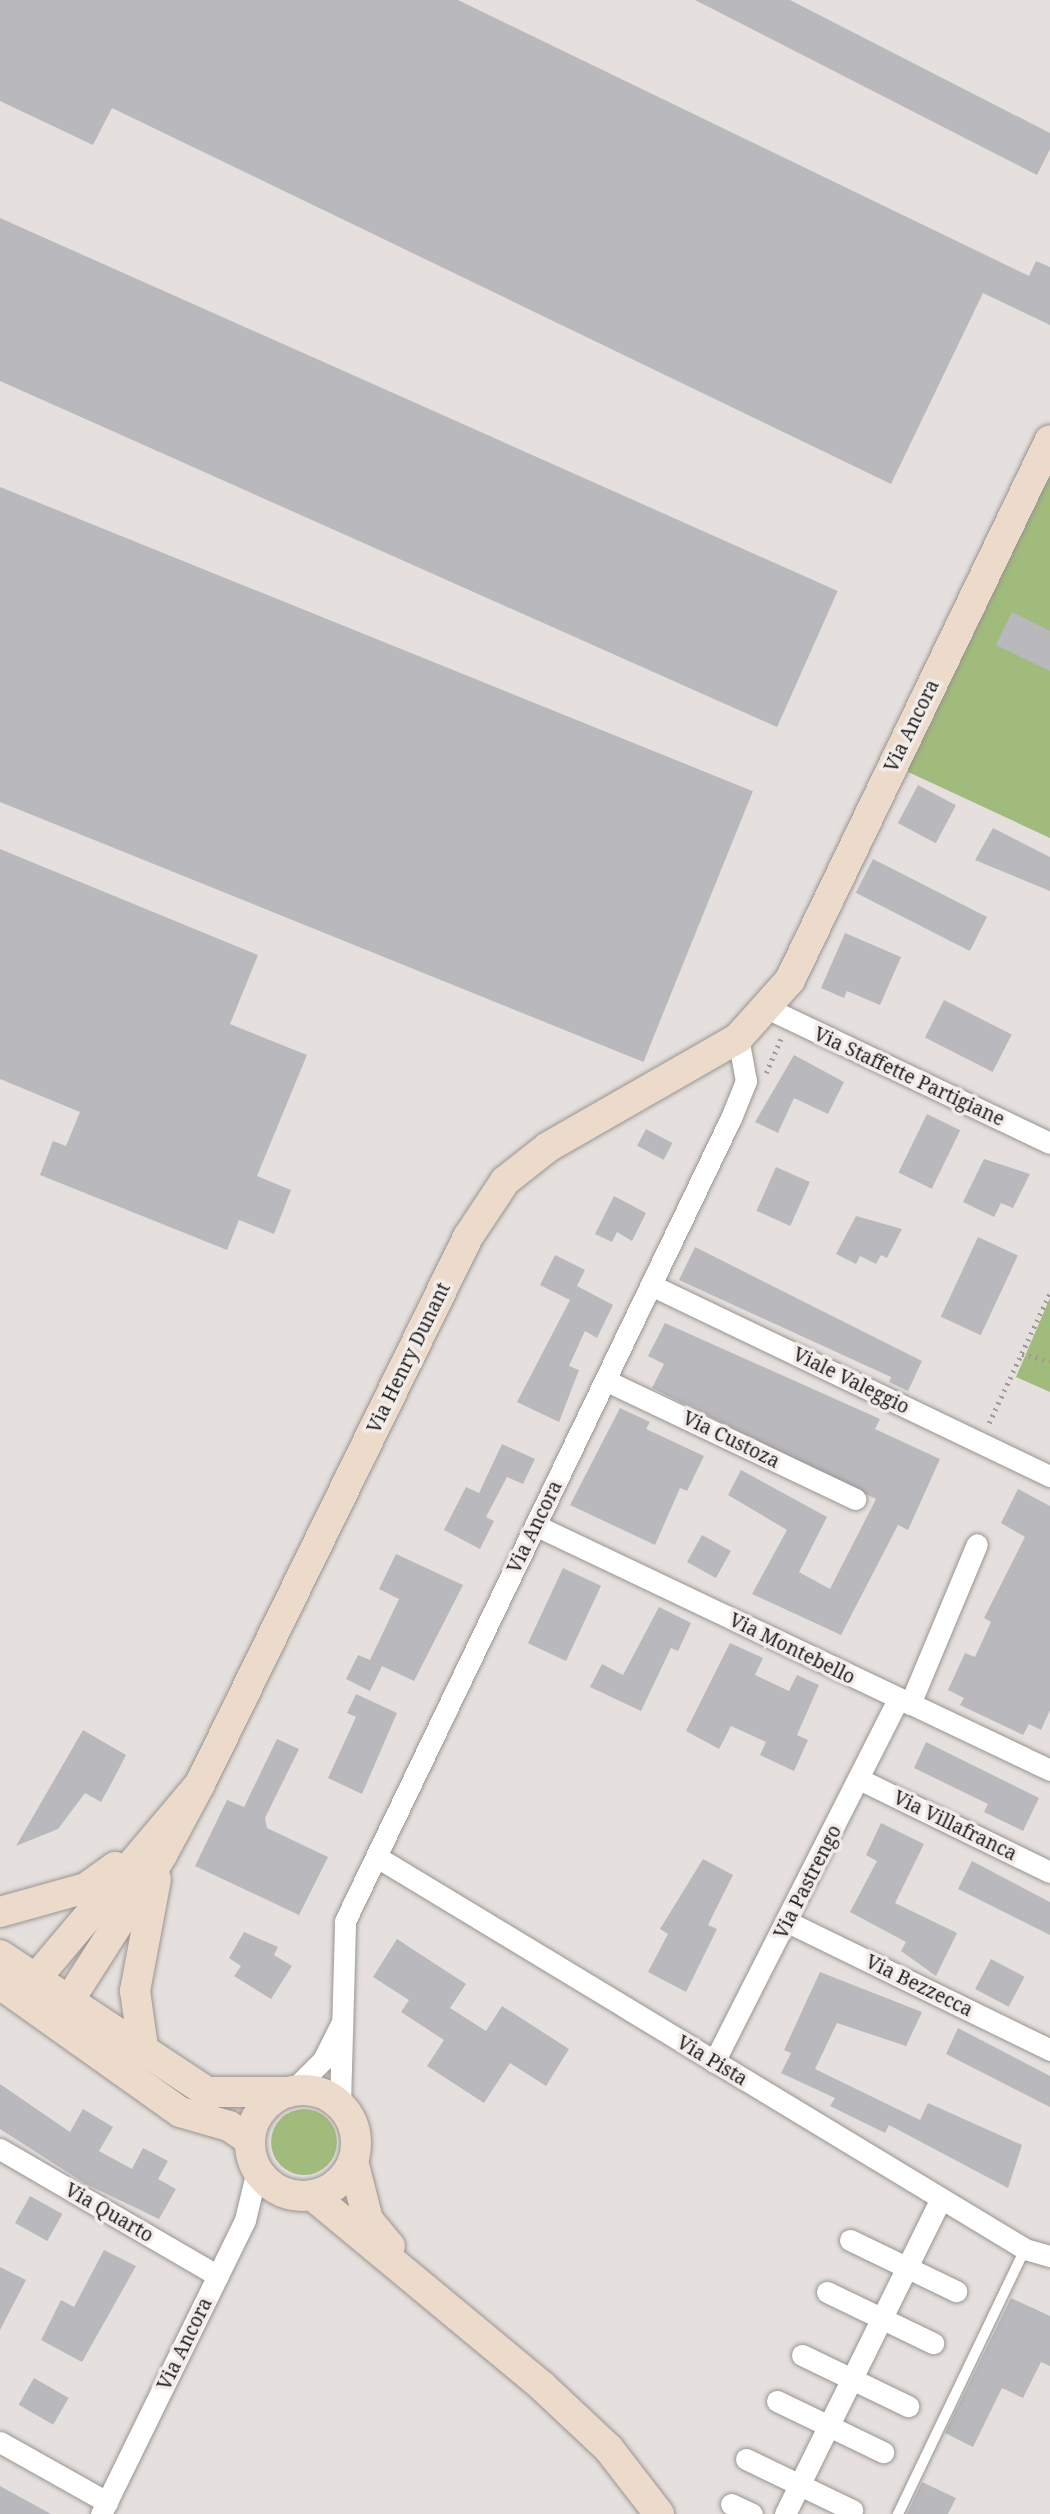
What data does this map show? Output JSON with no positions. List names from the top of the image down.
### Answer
{
  "streets": {
    "main road": ["Via Ancora", "Via Henry Dunant"],
    "street": [
      "Via Staffette Partigiane",
      "Viale Valeggio",
      "Via Custoza",
      "Via Montebello",
      "Via Villafranca",
      "Via Pastrengo",
      "Via Bezzecca",
      "Via Pista",
      "Via Quarto"
    ]
  },
  "crossings": [
    ["Via Ancora", "Via Staffette Partigiane"],
    ["Via Ancora", "Via Henry Dunant"],
    ["Via Ancora", "Viale Valeggio"],
    ["Via Ancora", "Via Custoza"],
    ["Via Ancora", "Via Montebello"],
    ["Via Ancora", "Via Pista"],
    ["Via Ancora", "Via Quarto"],
    ["Via Montebello", "Via Pastrengo"],
    ["Via Villafranca", "Via Pastrengo"],
    ["Via Pastrengo", "Via Bezzecca"],
    ["Via Pastrengo", "Via Pista"]
  ]
}
